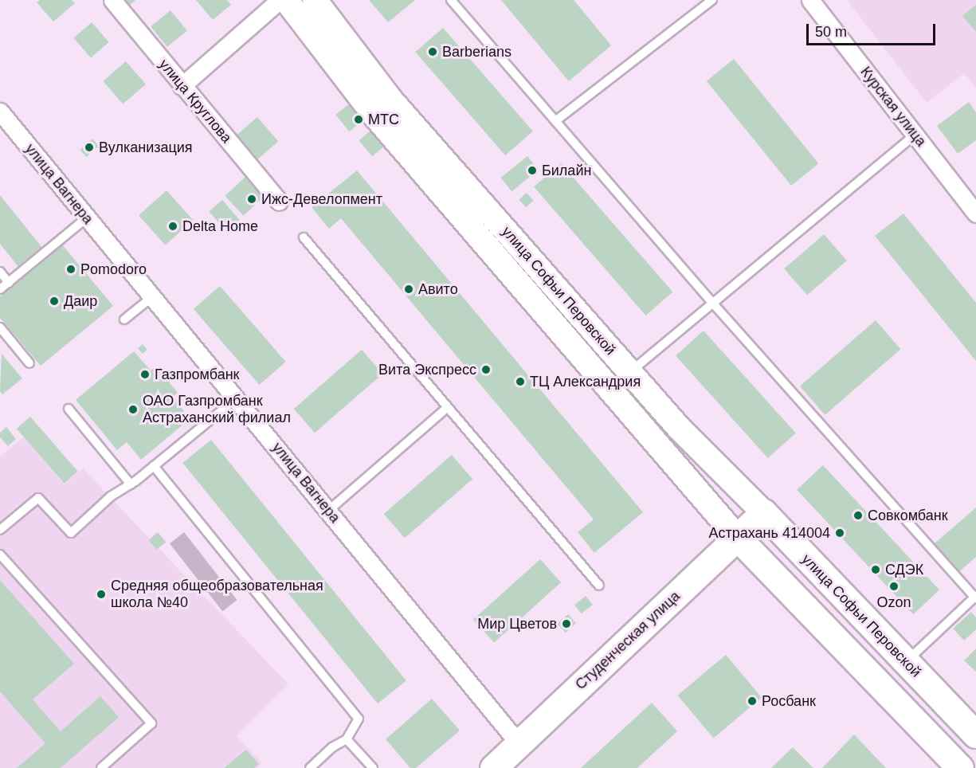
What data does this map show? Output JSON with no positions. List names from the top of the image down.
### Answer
{
  "streets": {
    "main road": ["улица Софьи Перовской", "Студенческая улица"],
    "street": ["улица Круглова", "Курская улица", "улица Вагнера"]
  },
  "crossings": [
    ["улица Вагнера", "Студенческая улица"],
    ["улица Софьи Перовской", "Студенческая улица"]
  ],
  "places": [
    "Barberians",
    "МТС",
    "Вулканизация",
    "Билайн",
    "Ижс-Девелопмент",
    "Delta Home",
    "Pomodoro",
    "Авито",
    "Даир",
    "Вита Экспресс",
    "Газпромбанк",
    "ТЦ Александрия",
    "ОАО Газпромбанк Астраханский филиал",
    "Совкомбанк",
    "Астрахань 414004",
    "СДЭК",
    "Ozon",
    "Средняя общеобразовательная школа №40",
    "Мир Цветов",
    "Росбанк"
  ],
  "scale_bar": "50 m"
}
